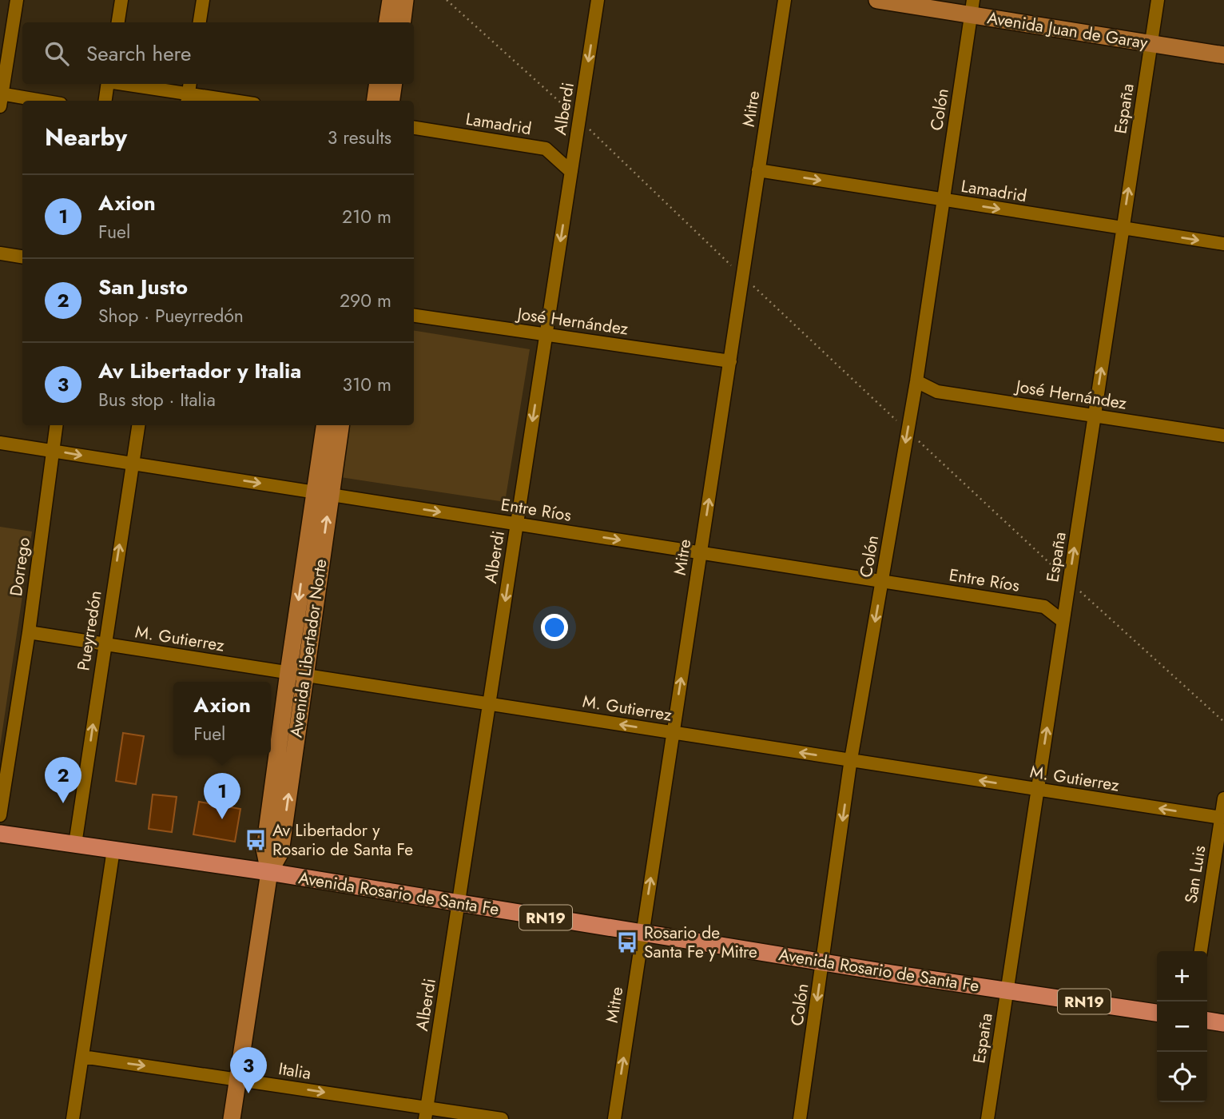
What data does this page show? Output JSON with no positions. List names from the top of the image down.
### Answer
{
  "streets": {
    "main road": [
      "Avenida Juan de Garay",
      "Avenida Libertador Norte",
      "Avenida Rosario de Santa Fe",
      "RN19"
    ],
    "street": [
      "Alberdi",
      "Mitre",
      "España",
      "Colón",
      "Lamadrid",
      "José Hernández",
      "Entre Ríos",
      "Dorrego",
      "Pueyrredón",
      "M. Gutierrez",
      "San Luis",
      "Italia"
    ]
  },
  "crossings": [
    ["Avenida Juan de Garay", "España"],
    ["Avenida Juan de Garay", "Colón"],
    ["Alberdi", "Lamadrid"],
    ["Alberdi", "José Hernández"],
    ["Alberdi", "Entre Ríos"],
    ["Alberdi", "M. Gutierrez"],
    ["Alberdi", "Avenida Rosario de Santa Fe"],
    ["Alberdi", "Italia"],
    ["Mitre", "Lamadrid"],
    ["Mitre", "José Hernández"],
    ["Mitre", "Entre Ríos"],
    ["Mitre", "M. Gutierrez"],
    ["Mitre", "Avenida Rosario de Santa Fe"],
    ["España", "Lamadrid"],
    ["España", "José Hernández"],
    ["España", "Entre Ríos"],
    ["España", "M. Gutierrez"],
    ["España", "Avenida Rosario de Santa Fe"],
    ["Colón", "Lamadrid"],
    ["Colón", "José Hernández"],
    ["Colón", "Entre Ríos"],
    ["Colón", "M. Gutierrez"],
    ["Colón", "Avenida Rosario de Santa Fe"],
    ["Entre Ríos", "Dorrego"],
    ["Entre Ríos", "Pueyrredón"],
    ["Entre Ríos", "Avenida Libertador Norte"],
    ["Dorrego", "M. Gutierrez"],
    ["Pueyrredón", "M. Gutierrez"],
    ["Pueyrredón", "Avenida Rosario de Santa Fe"],
    ["M. Gutierrez", "Avenida Libertador Norte"],
    ["M. Gutierrez", "San Luis"],
    ["Avenida Libertador Norte", "Avenida Rosario de Santa Fe"],
    ["Avenida Libertador Norte", "Italia"]
  ],
  "one_way": [
    "Alberdi",
    "Mitre",
    "España",
    "Colón",
    "Lamadrid",
    "Entre Ríos",
    "Pueyrredón",
    "M. Gutierrez",
    "Italia"
  ],
  "places": {
    "bus stop": ["Av Libertador y Rosario de Santa Fe", "Rosario de Santa Fe y Mitre"]
  },
  "page": {
    "search": "Search here",
    "heading": ["Nearby", "3 results"],
    "list": [
      {
        "mark": "1",
        "name": "Axion",
        "note": "Fuel",
        "value": "210 m"
      },
      {
        "mark": "2",
        "name": "San Justo",
        "note": "Shop · Pueyrredón",
        "value": "290 m"
      },
      {
        "mark": "3",
        "name": "Av Libertador y Italia",
        "note": "Bus stop · Italia",
        "value": "310 m"
      }
    ],
    "popup": ["Axion", "Fuel"],
    "pins": ["2", "1", "3"],
    "map_buttons": ["+", "−"]
  }
}
